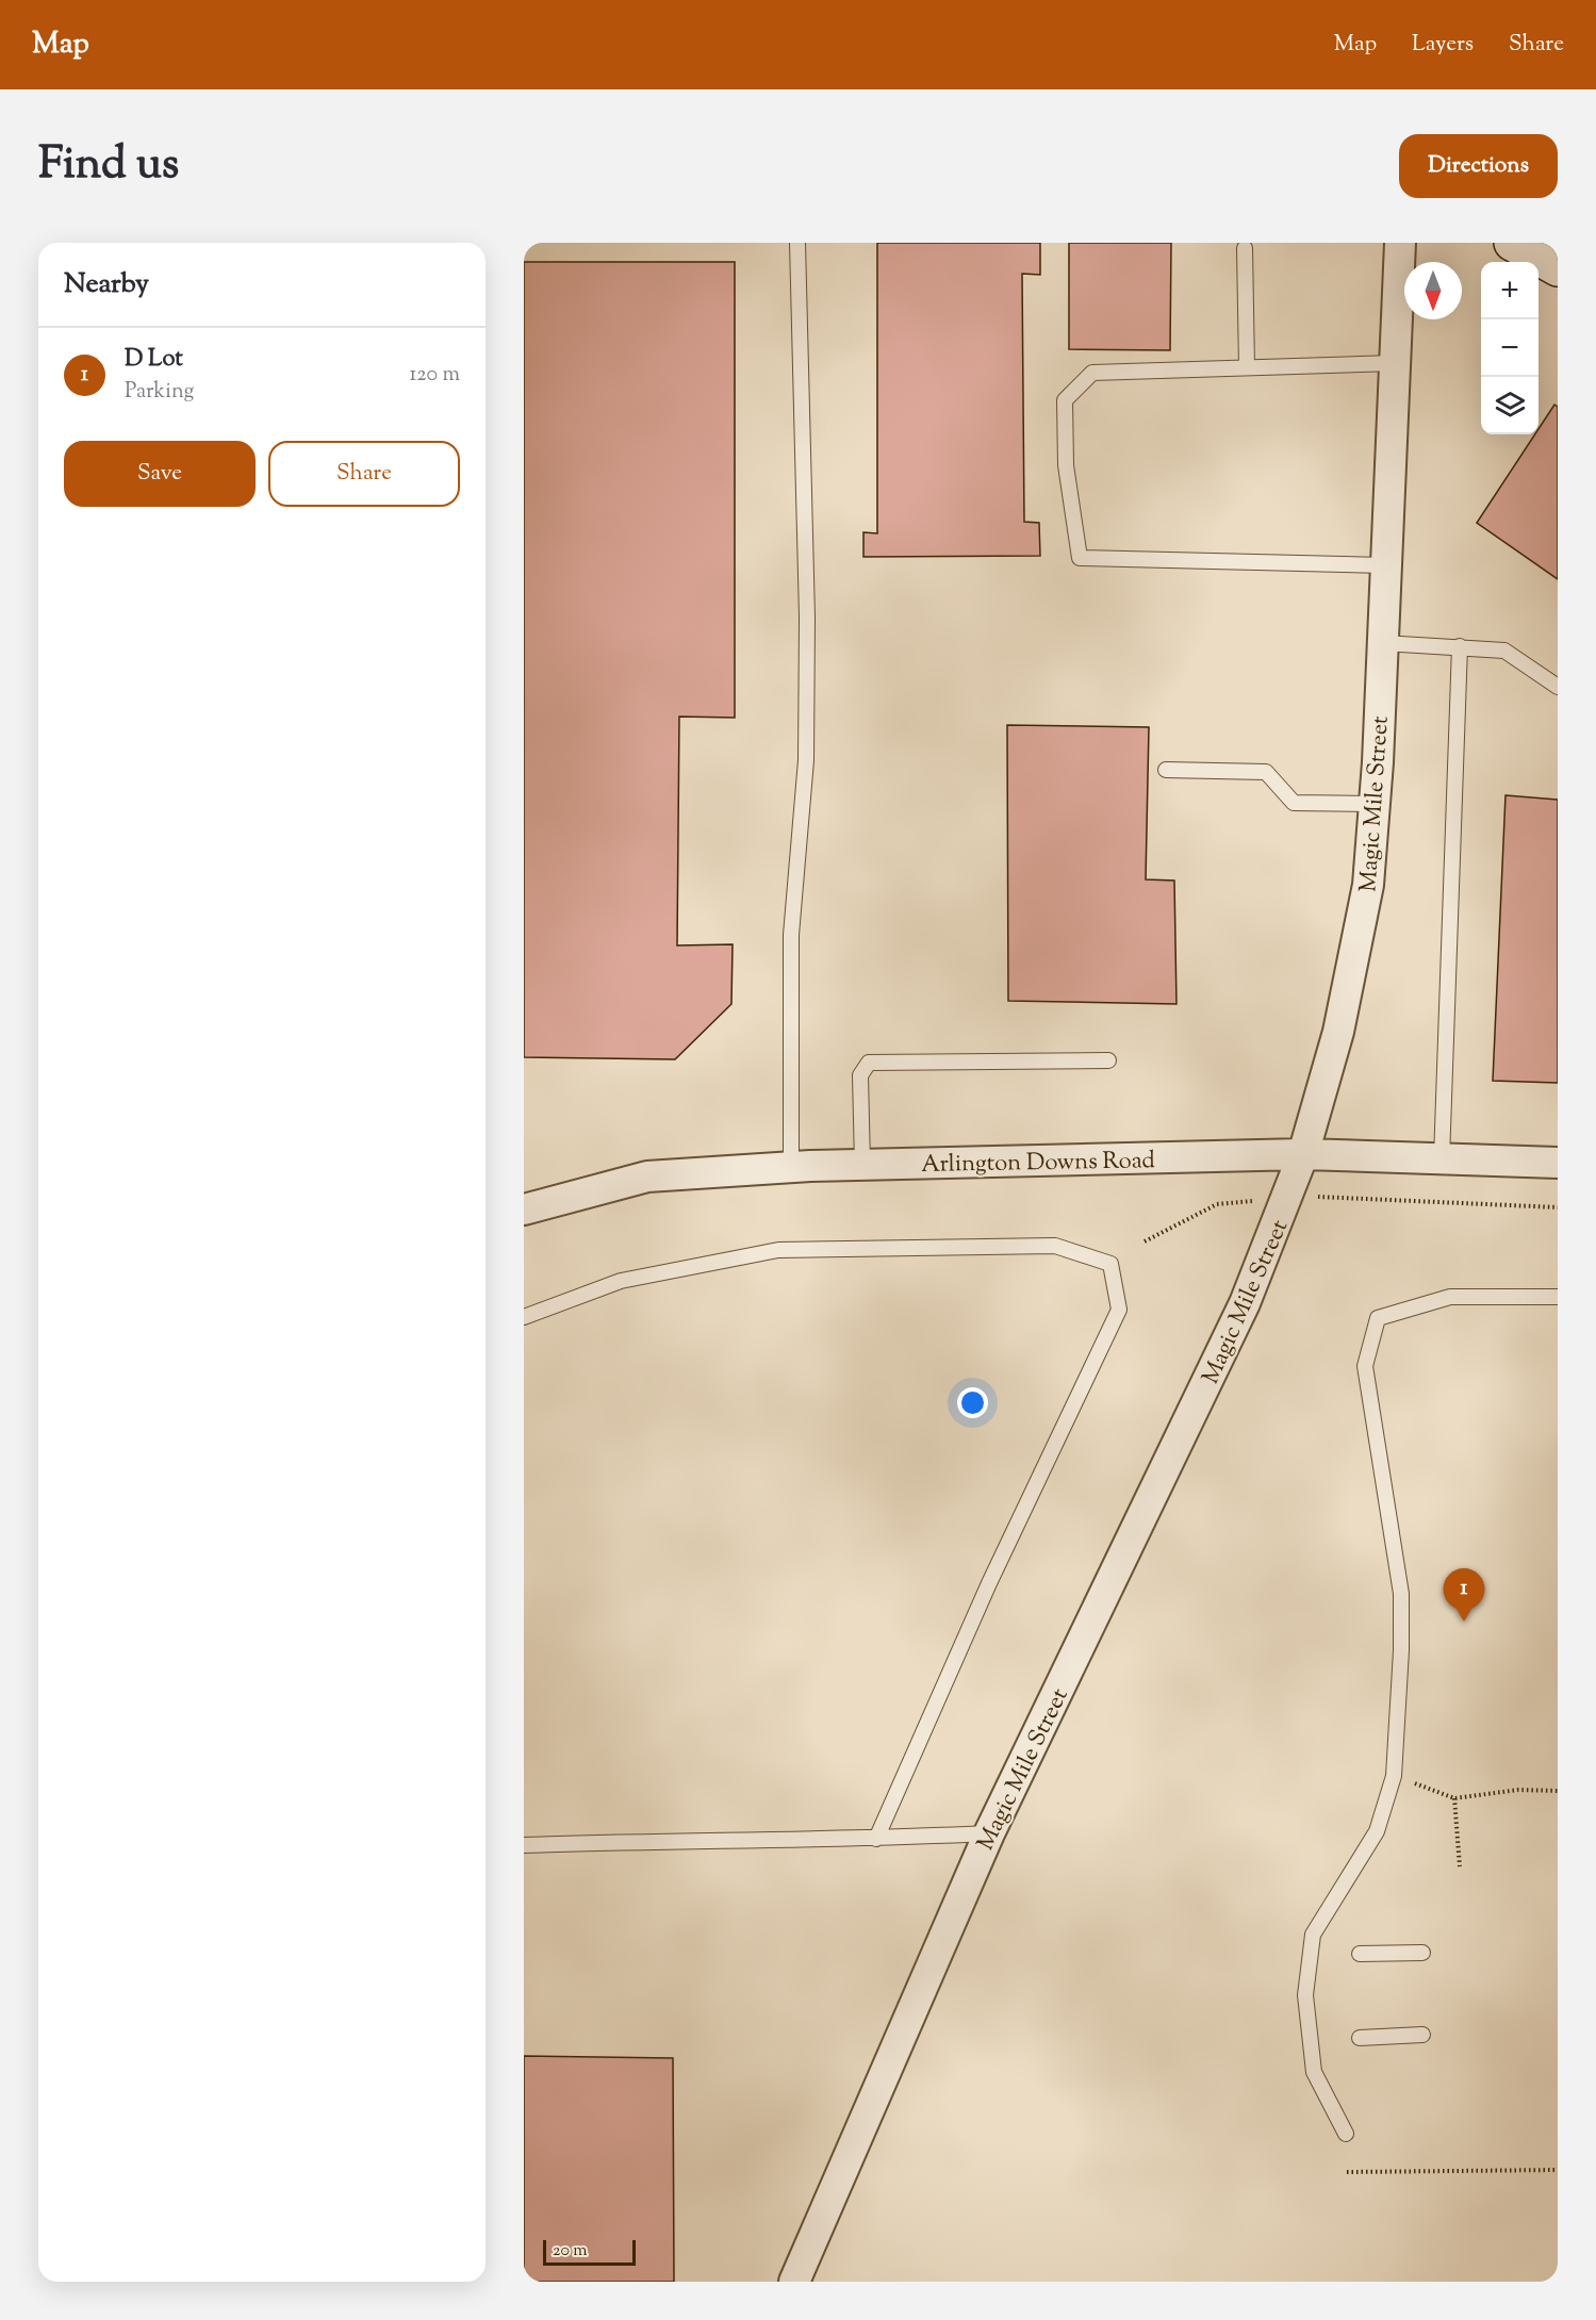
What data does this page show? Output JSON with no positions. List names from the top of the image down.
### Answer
{
  "streets": {
    "street": ["Magic Mile Street", "Arlington Downs Road"]
  },
  "crossings": [
    ["Magic Mile Street", "Arlington Downs Road"]
  ],
  "scale_bar": "20 m",
  "north": "bottom",
  "page": {
    "header": "Map",
    "nav": ["Map", "Layers", "Share"],
    "title": "Find us",
    "buttons": [
      "Directions",
      ["Save", "Share"]
    ],
    "heading": "Nearby",
    "map_buttons": ["+", "−"],
    "list": [
      {
        "mark": "1",
        "name": "D Lot",
        "note": "Parking",
        "value": "120 m"
      }
    ],
    "pins": "1",
    "scale": "20 m"
  }
}
